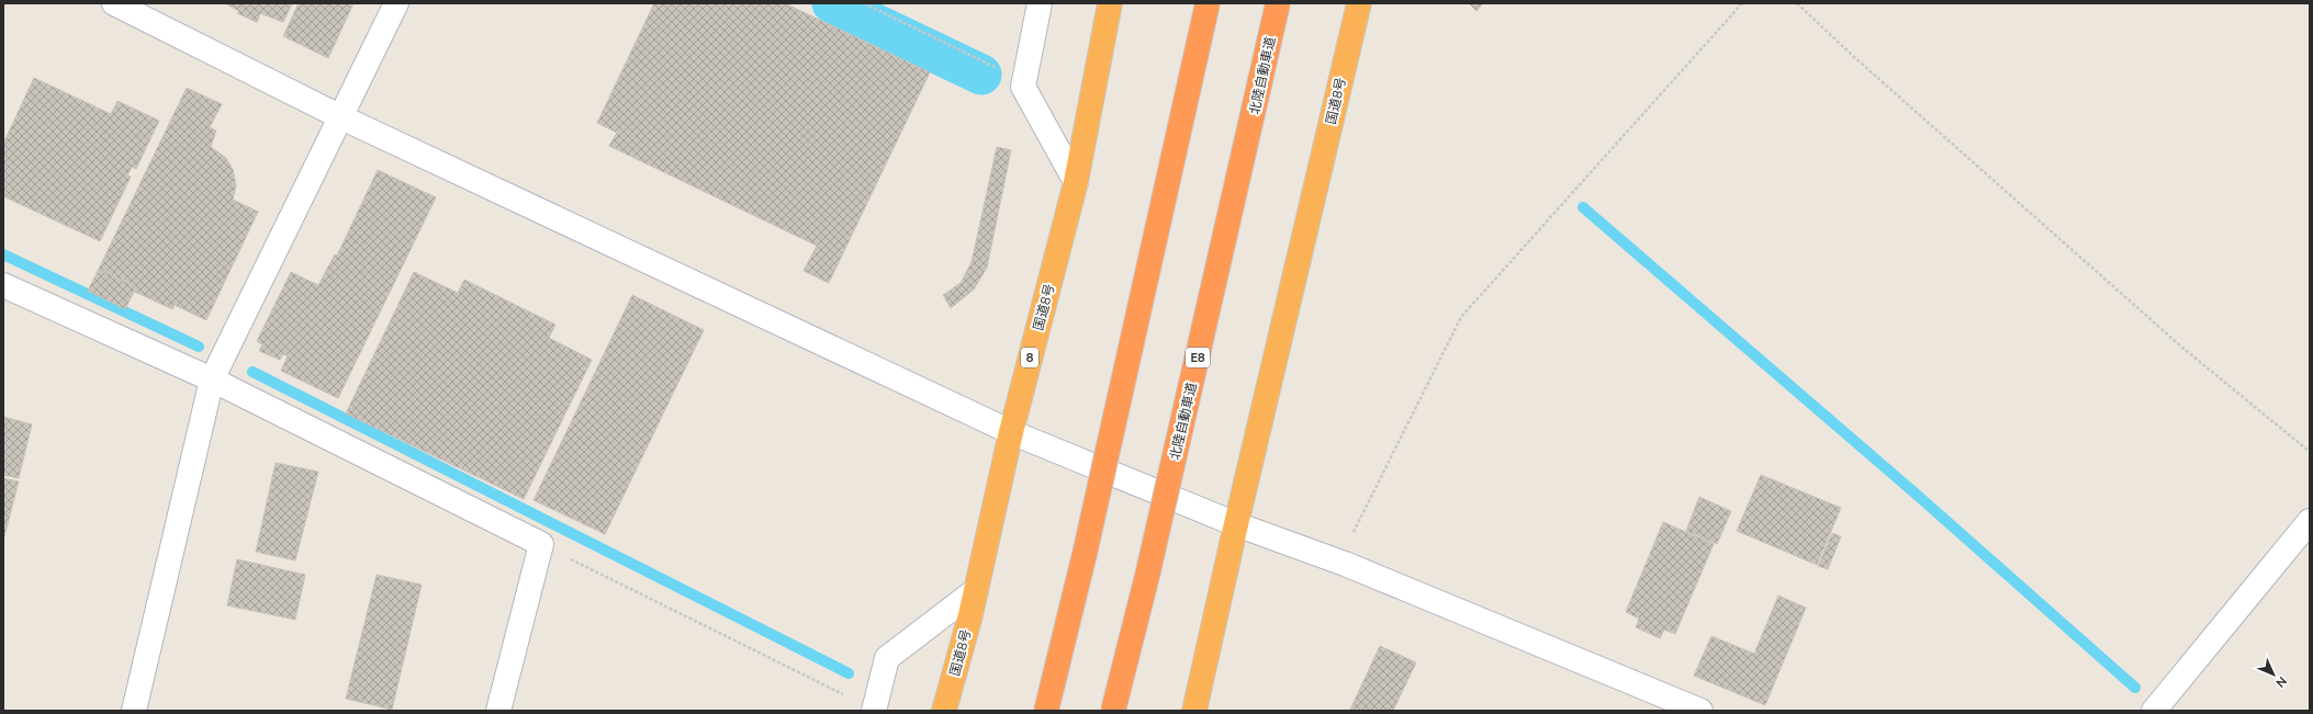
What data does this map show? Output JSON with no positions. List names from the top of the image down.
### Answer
{
  "streets": {
    "highway": [
      "北陸自動車道",
      "国道8号",
      "8",
      "E8"
    ]
  },
  "north": "bottom right"
}
